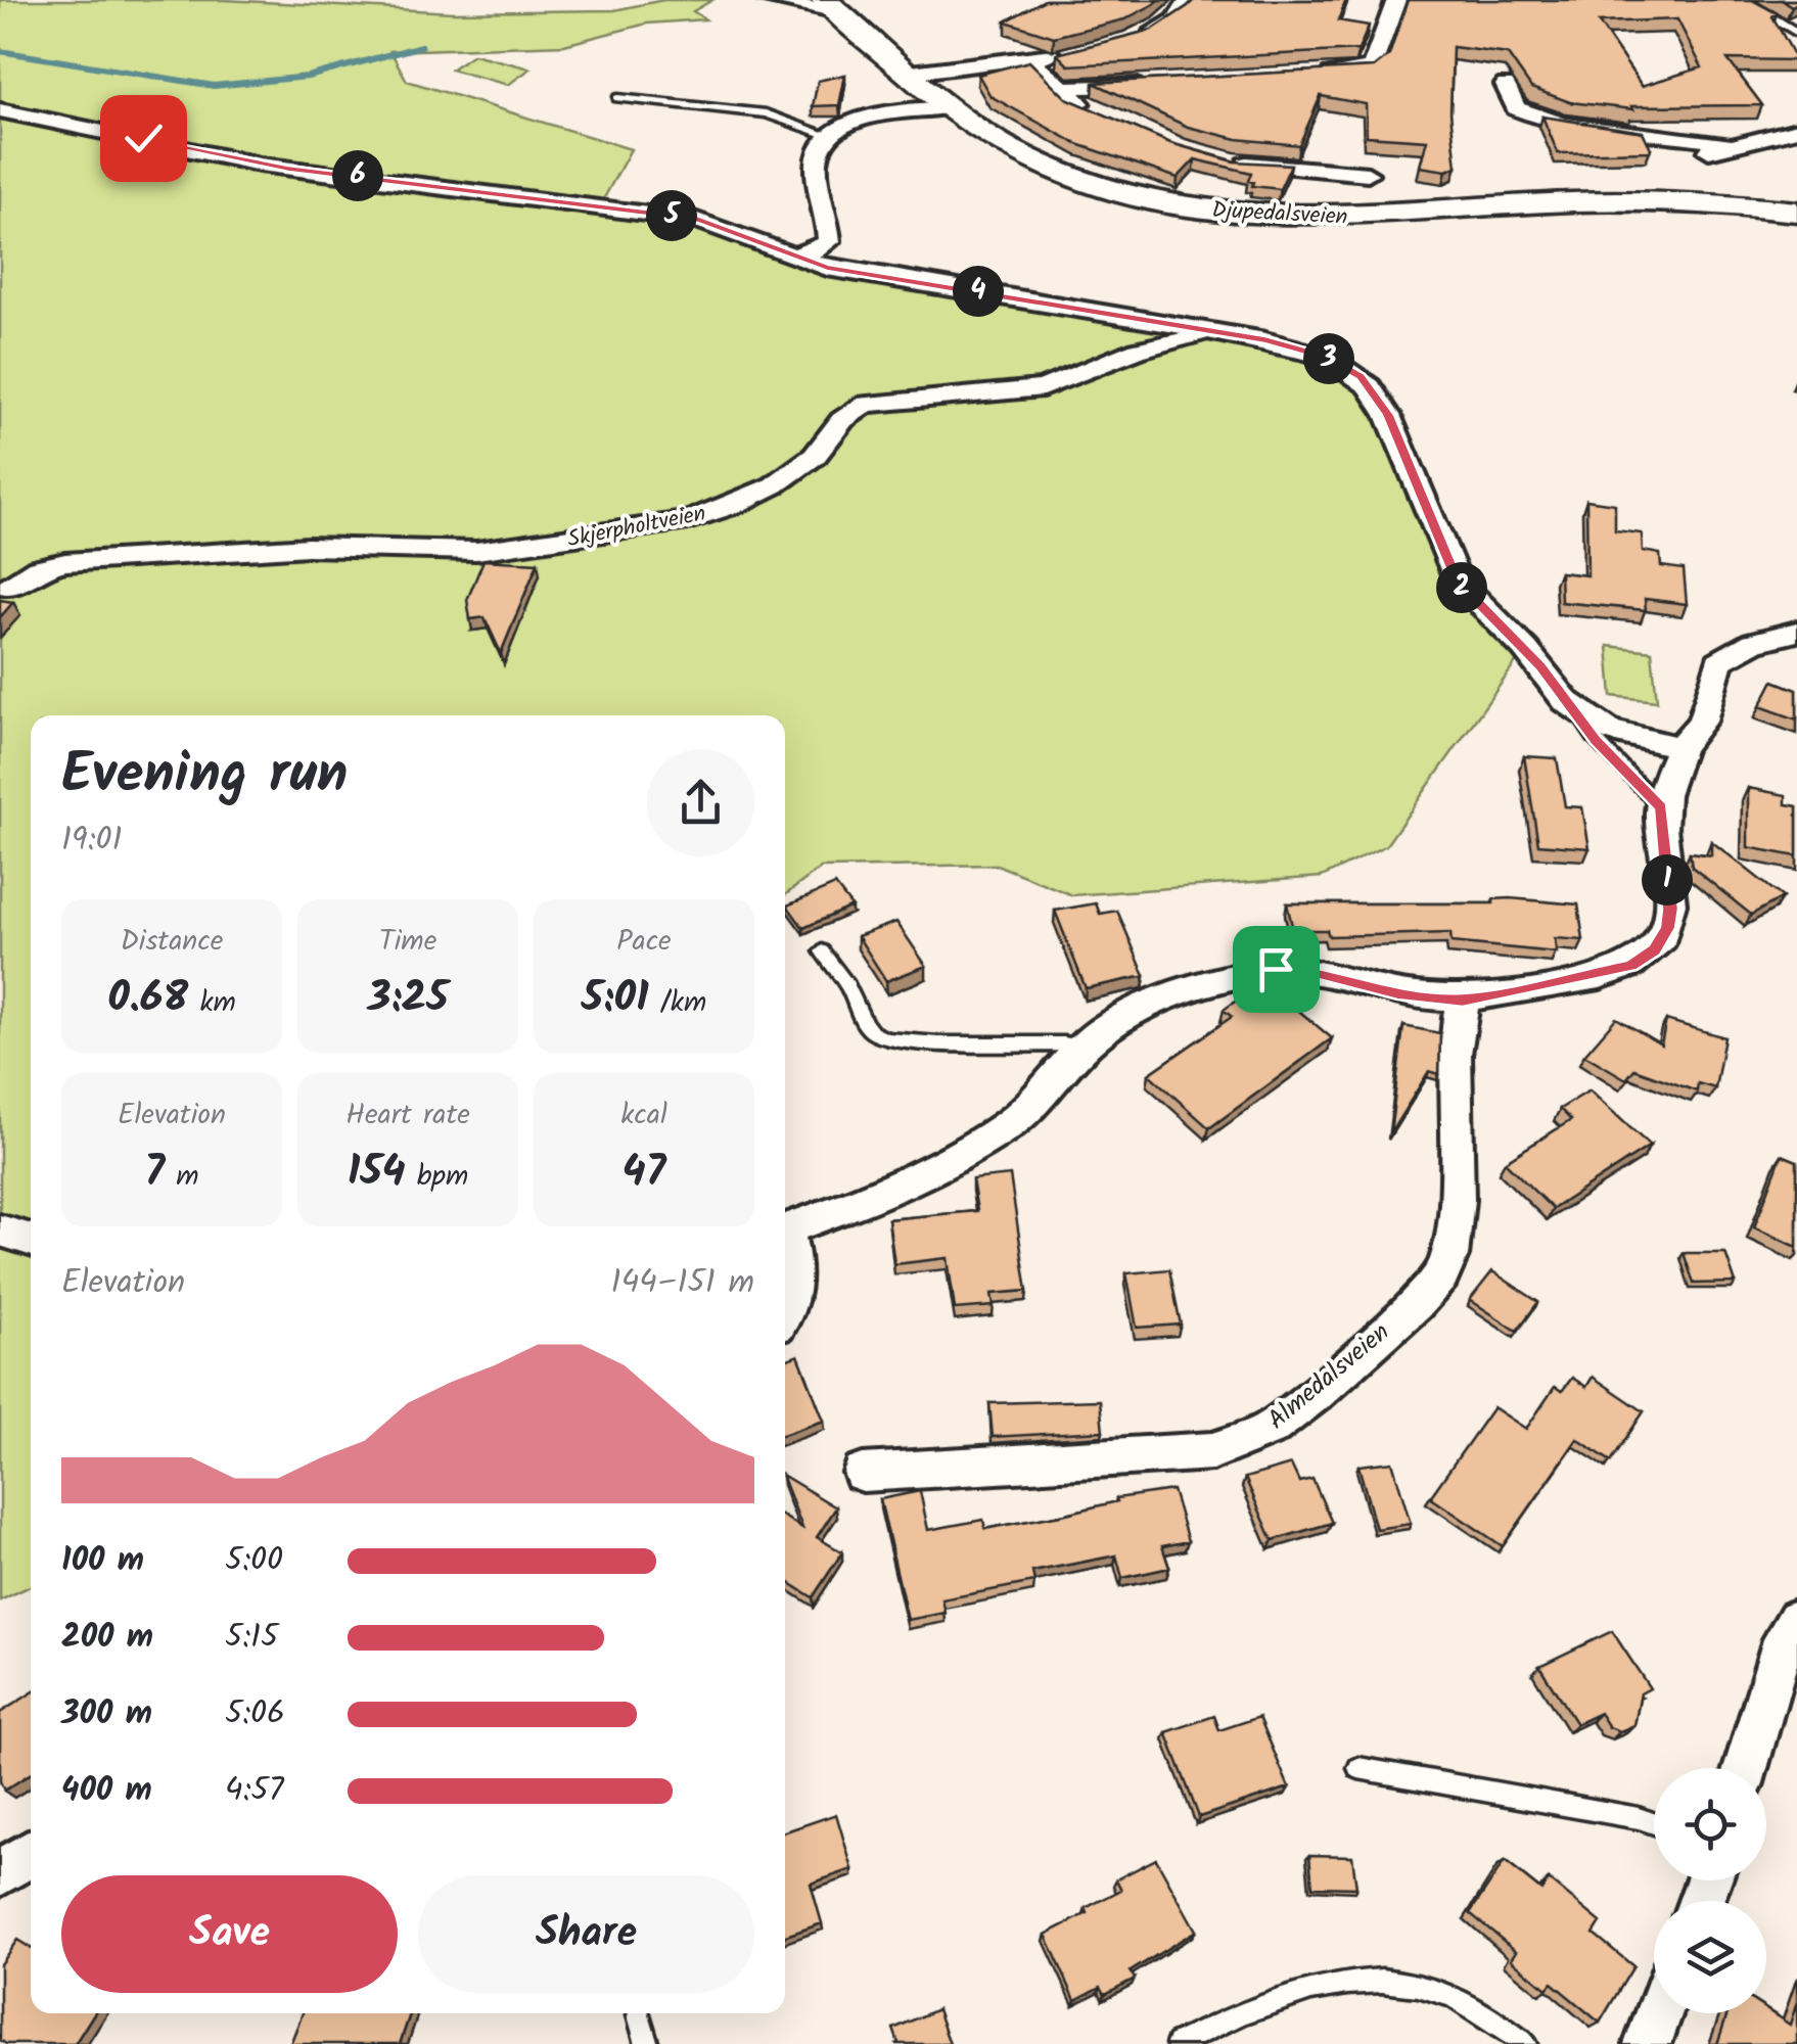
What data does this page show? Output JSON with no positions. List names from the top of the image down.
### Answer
{
  "streets": {
    "street": ["Djupedalsveien", "Skjerpholtveien", "Almedalsveien"]
  },
  "page": {
    "pins": [
      "6",
      "5",
      "4",
      "3",
      "2",
      "1"
    ],
    "heading": ["Evening run", "19:01"],
    "stats": [
      ["Distance", "0.68 km"],
      ["Time", "3:25"],
      ["Pace", "5:01 /km"],
      ["Elevation", "7 m"],
      ["Heart rate", "154 bpm"],
      ["kcal", "47"]
    ],
    "chart": ["Elevation", "144–151 m"],
    "list": [
      {
        "name": "100 m",
        "note": "5:00"
      },
      {
        "name": "200 m",
        "note": "5:15"
      },
      {
        "name": "300 m",
        "note": "5:06"
      },
      {
        "name": "400 m",
        "note": "4:57"
      }
    ],
    "buttons": ["Save", "Share"]
  }
}
